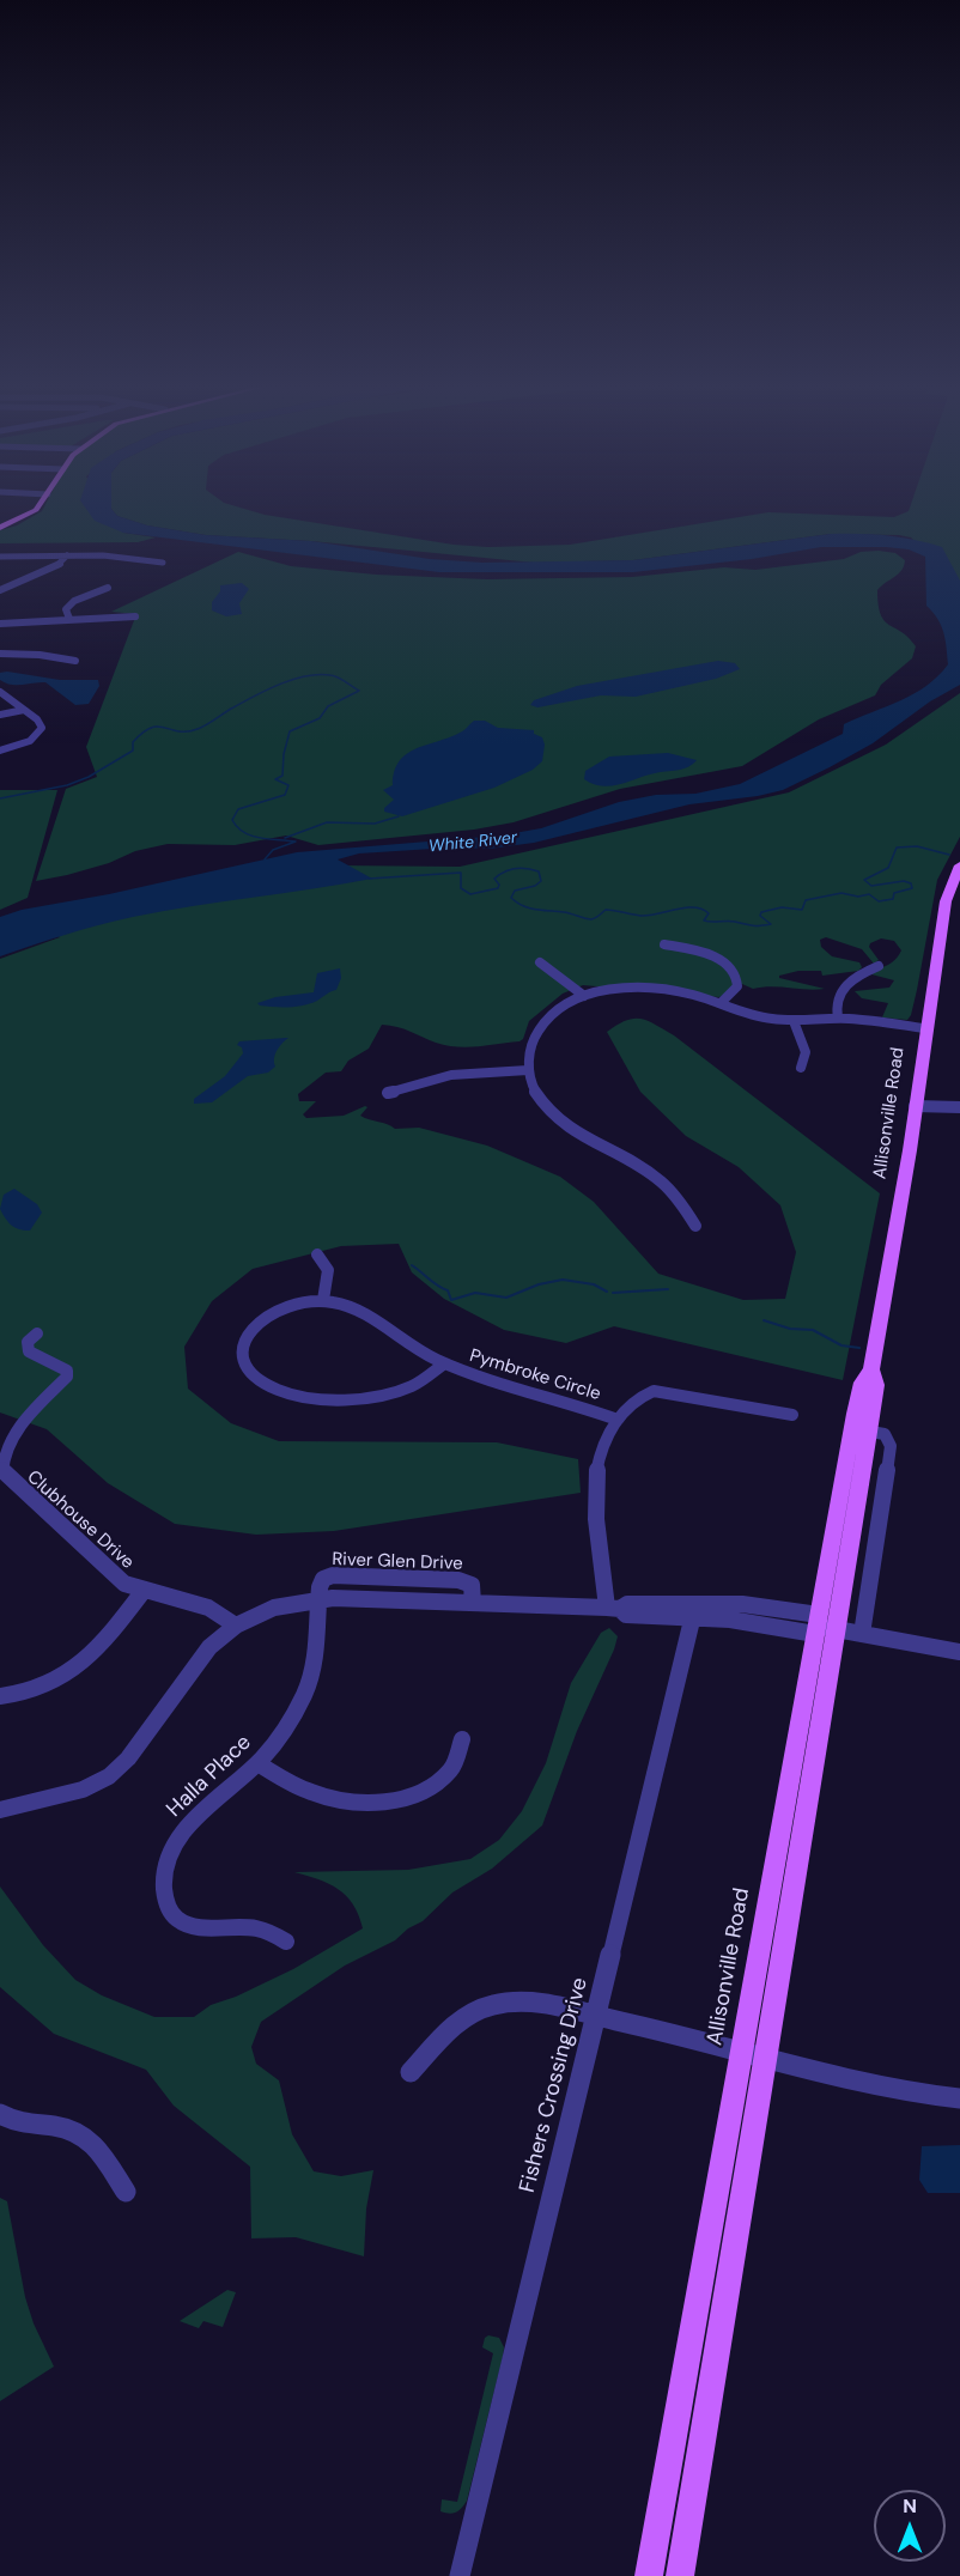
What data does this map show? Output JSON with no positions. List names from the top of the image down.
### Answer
{
  "streets": {
    "main road": ["Allisonville Road"],
    "street": [
      "Pymbroke Circle",
      "Clubhouse Drive",
      "River Glen Drive",
      "Halla Place",
      "Fishers Crossing Drive"
    ]
  },
  "crossings": [
    ["Allisonville Road", "River Glen Drive"],
    ["Clubhouse Drive", "River Glen Drive"],
    ["River Glen Drive", "Halla Place"],
    ["River Glen Drive", "Fishers Crossing Drive"]
  ],
  "water": ["White River"],
  "north": "top"
}
